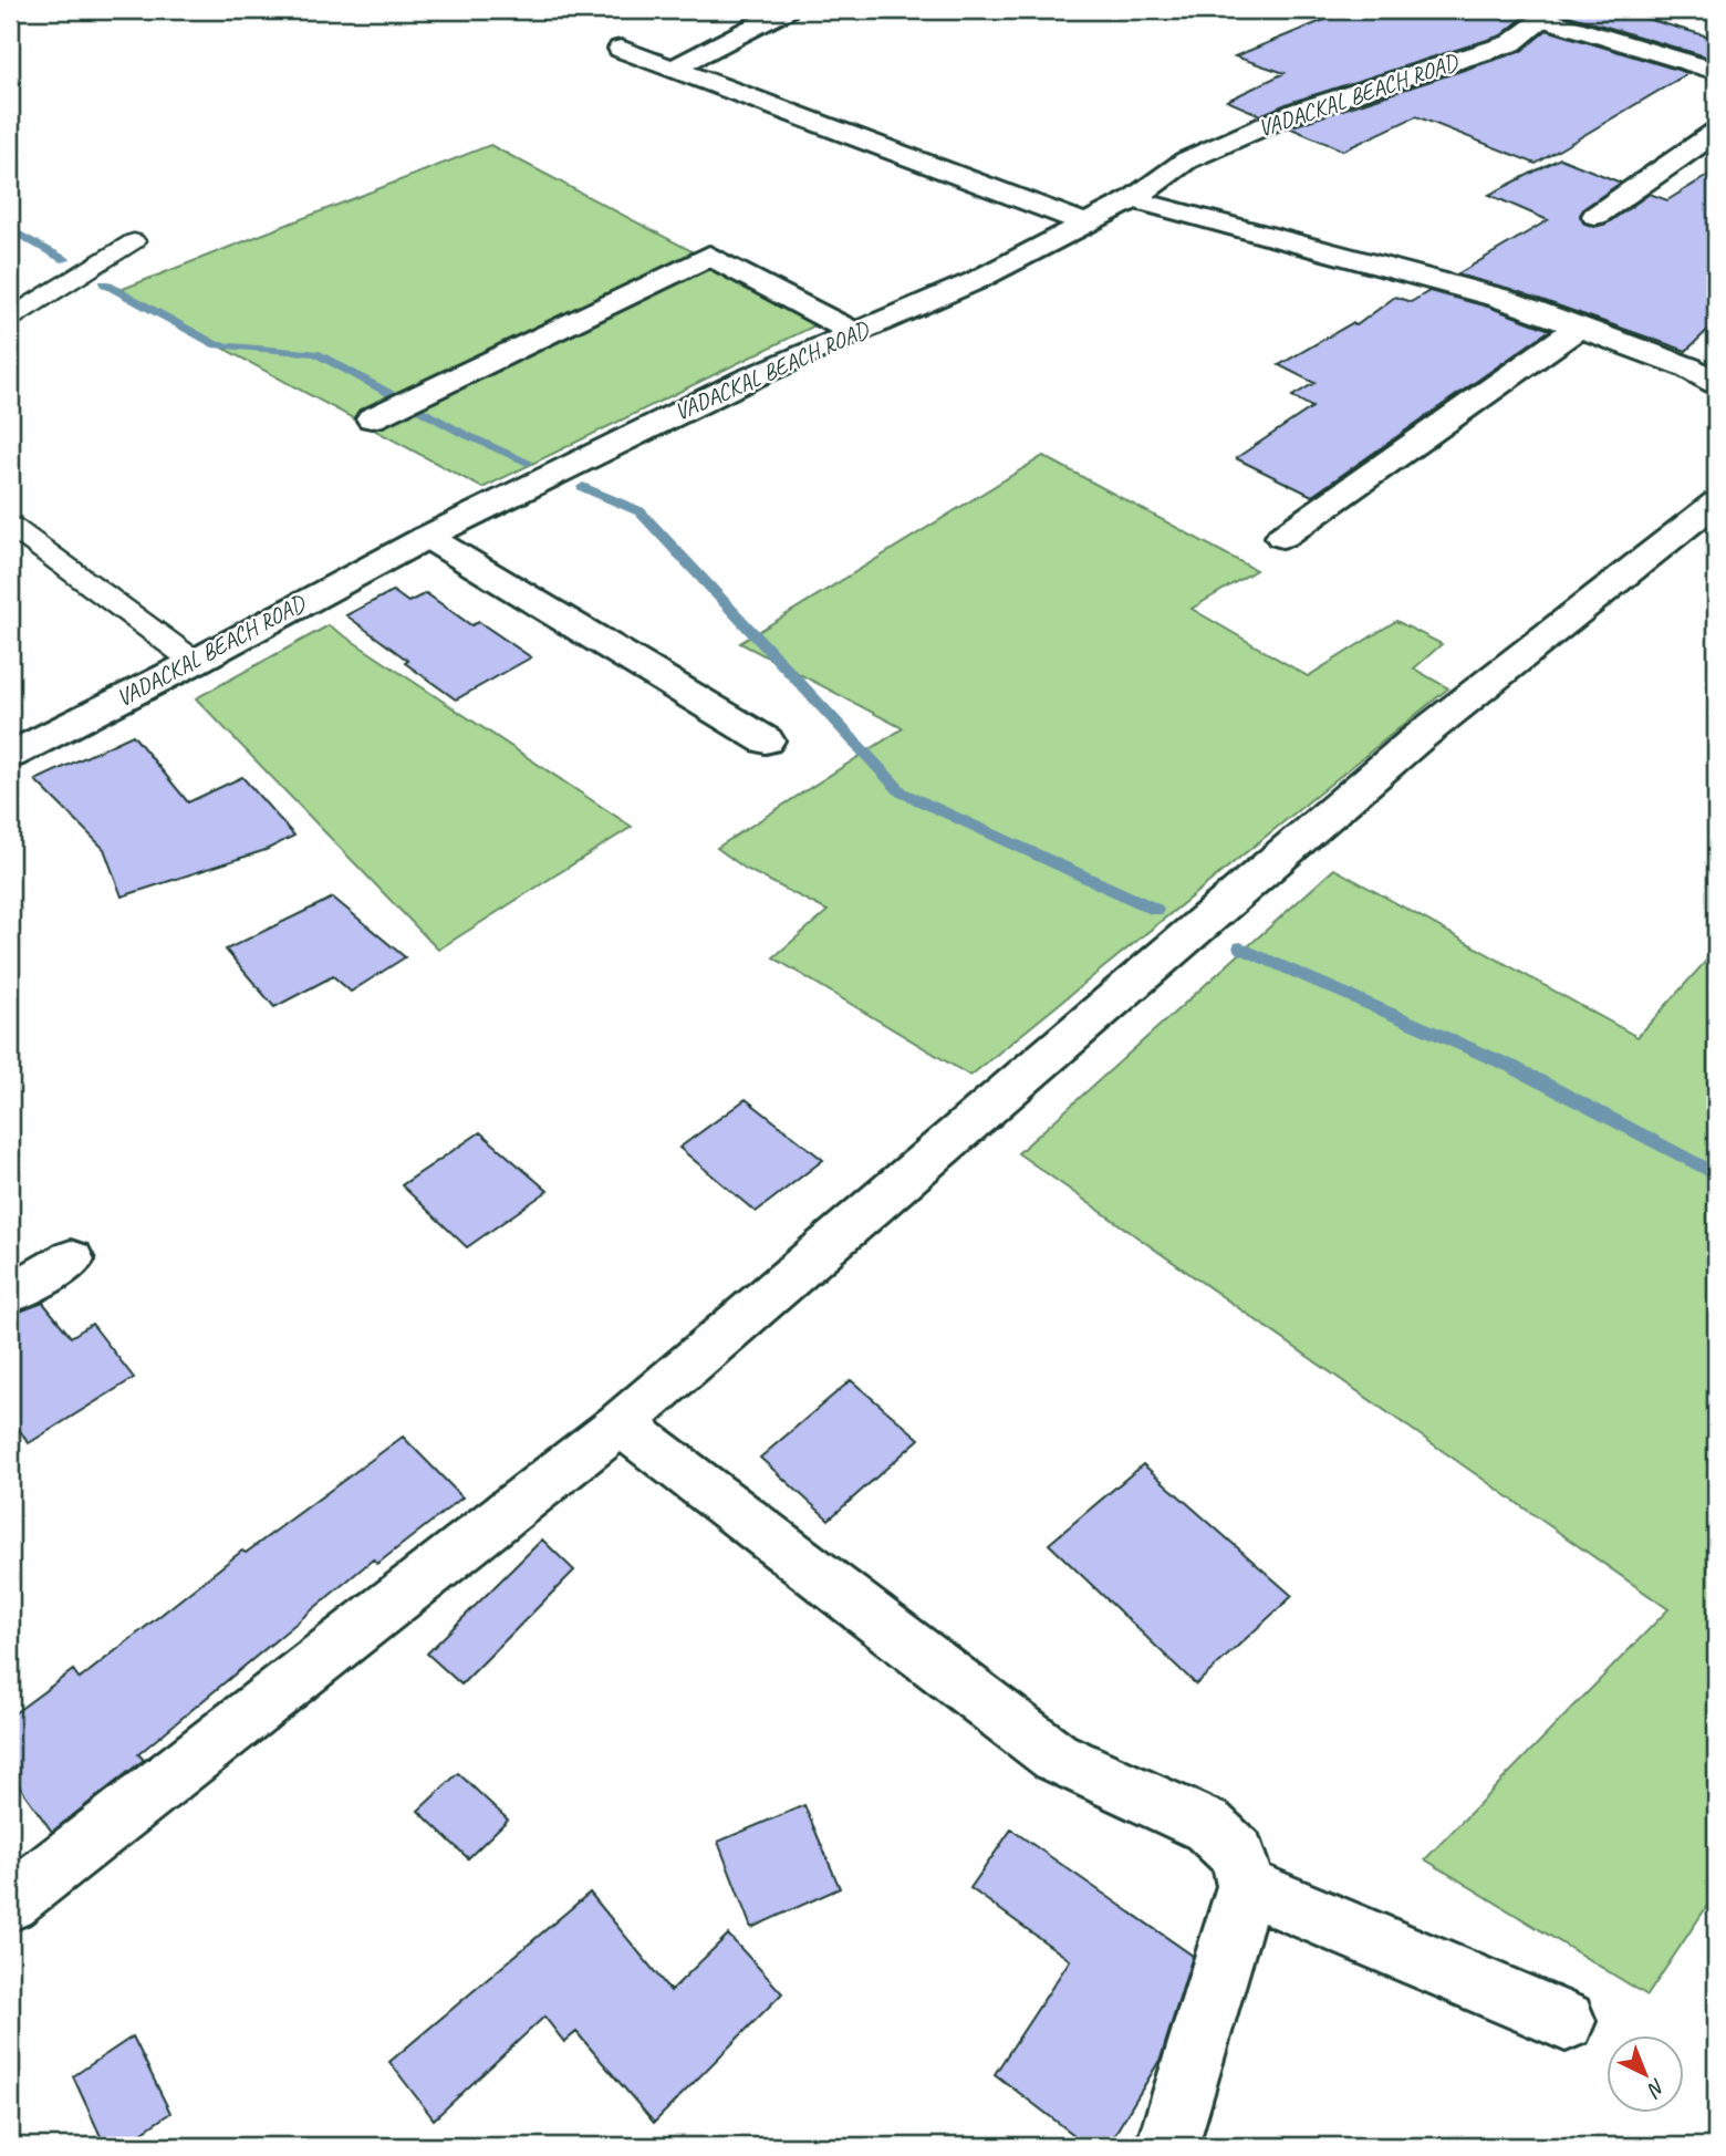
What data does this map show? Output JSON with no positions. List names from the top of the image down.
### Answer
{
  "streets": {
    "street": ["VADACKAL BEACH ROAD"]
  },
  "north": "bottom right"
}
